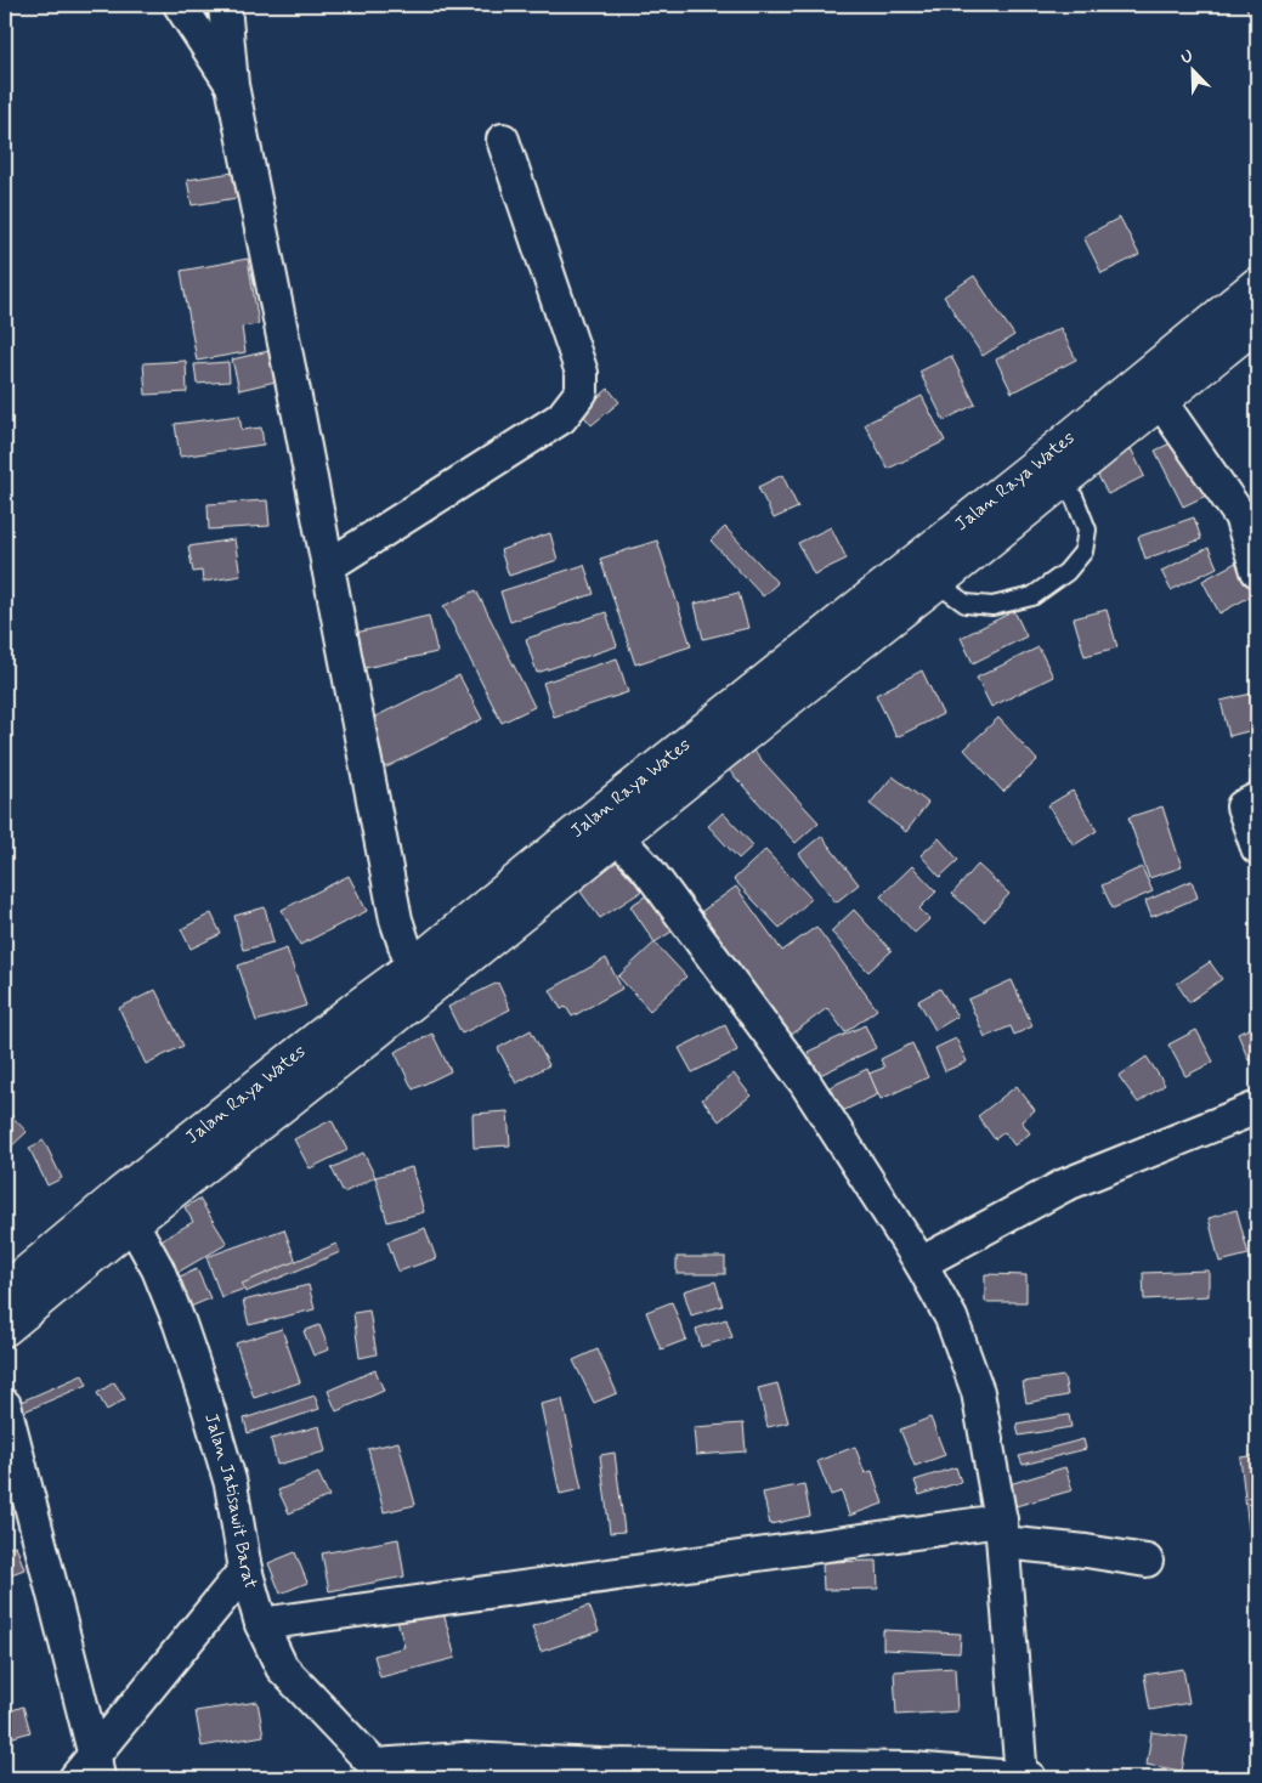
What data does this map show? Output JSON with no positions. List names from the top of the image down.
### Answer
{
  "streets": {
    "highway": ["Jalan Raya Wates"],
    "street": ["Jalan Jatisawit Barat"]
  },
  "crossings": [
    ["Jalan Raya Wates", "Jalan Jatisawit Barat"]
  ],
  "north": "top left"
}
